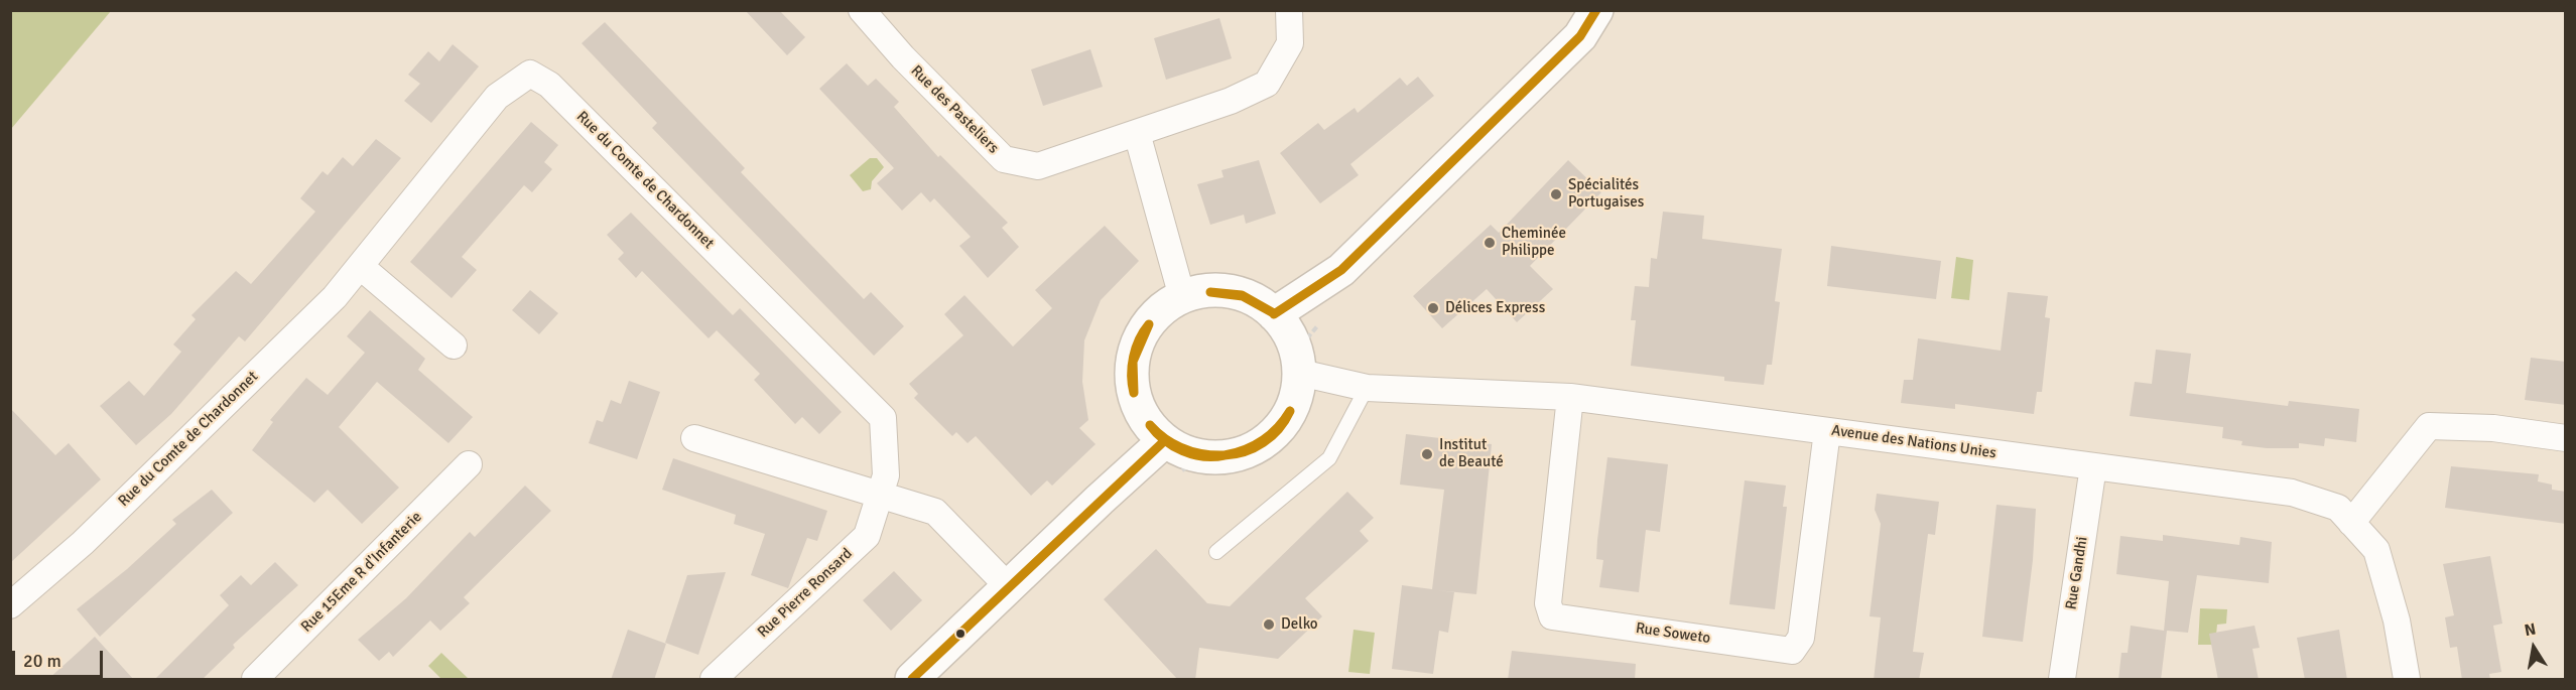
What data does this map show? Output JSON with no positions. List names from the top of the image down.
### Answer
{
  "streets": {
    "street": [
      "Rue des Pasteliers",
      "Rue du Comte de Chardonnet",
      "Avenue des Nations Unies",
      "Rue 15Eme R d'Infanterie",
      "Rue Gandhi",
      "Rue Pierre Ronsard",
      "Rue Soweto"
    ]
  },
  "crossings": [
    ["Rue du Comte de Chardonnet", "Rue Pierre Ronsard"],
    ["Avenue des Nations Unies", "Rue Gandhi"],
    ["Avenue des Nations Unies", "Rue Soweto"]
  ],
  "places": [
    "Spécialités Portugaises",
    "Cheminée Philippe",
    "Délices Express",
    "Institut de Beauté",
    "Delko"
  ],
  "scale_bar": "20 m",
  "north": "top"
}
